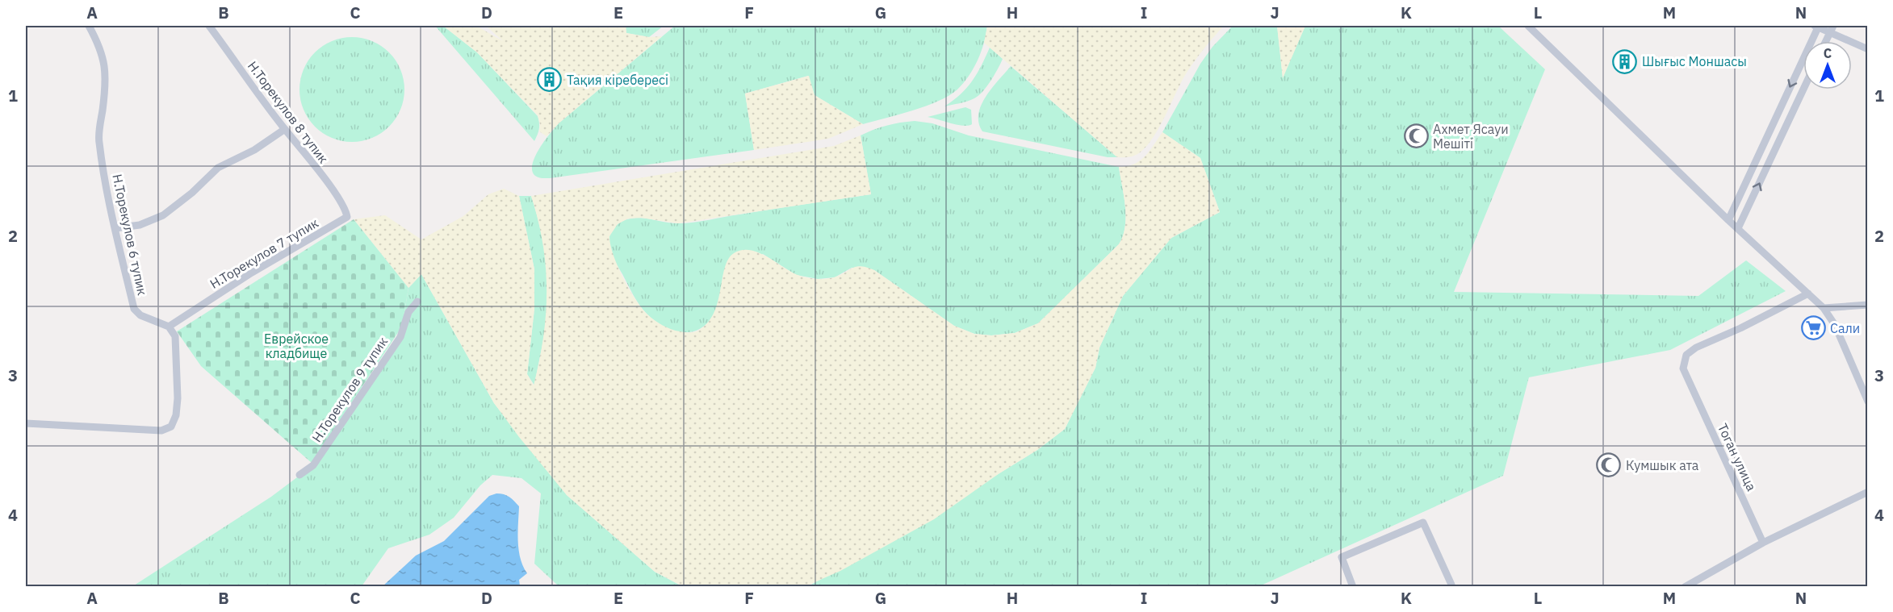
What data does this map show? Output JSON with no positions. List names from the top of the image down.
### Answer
{
  "streets": {
    "street": [
      "Н.Торекулов 8 тупик",
      "Н.Торекулов 6 тупик",
      "Н.Торекулов 7 тупик",
      "Н.Торекулов 9 тупик",
      "Тоган улица"
    ]
  },
  "crossings": [
    ["Н.Торекулов 8 тупик", "Н.Торекулов 7 тупик"],
    ["Н.Торекулов 6 тупик", "Н.Торекулов 7 тупик"]
  ],
  "parks": ["Еврейское кладбище"],
  "places": {
    "building": ["Шығыс Моншасы", "Тақия кіребересі"],
    "mosque": ["Ахмет Ясауи Мешіті", "Кумшык ата"],
    "supermarket": ["Сали"]
  },
  "north": "top",
  "grid": {
    "columns": [
      "A",
      "B",
      "C",
      "D",
      "E",
      "F",
      "G",
      "H",
      "I",
      "J",
      "K",
      "L",
      "M",
      "N"
    ],
    "rows": [
      "1",
      "2",
      "3",
      "4"
    ]
  }
}
